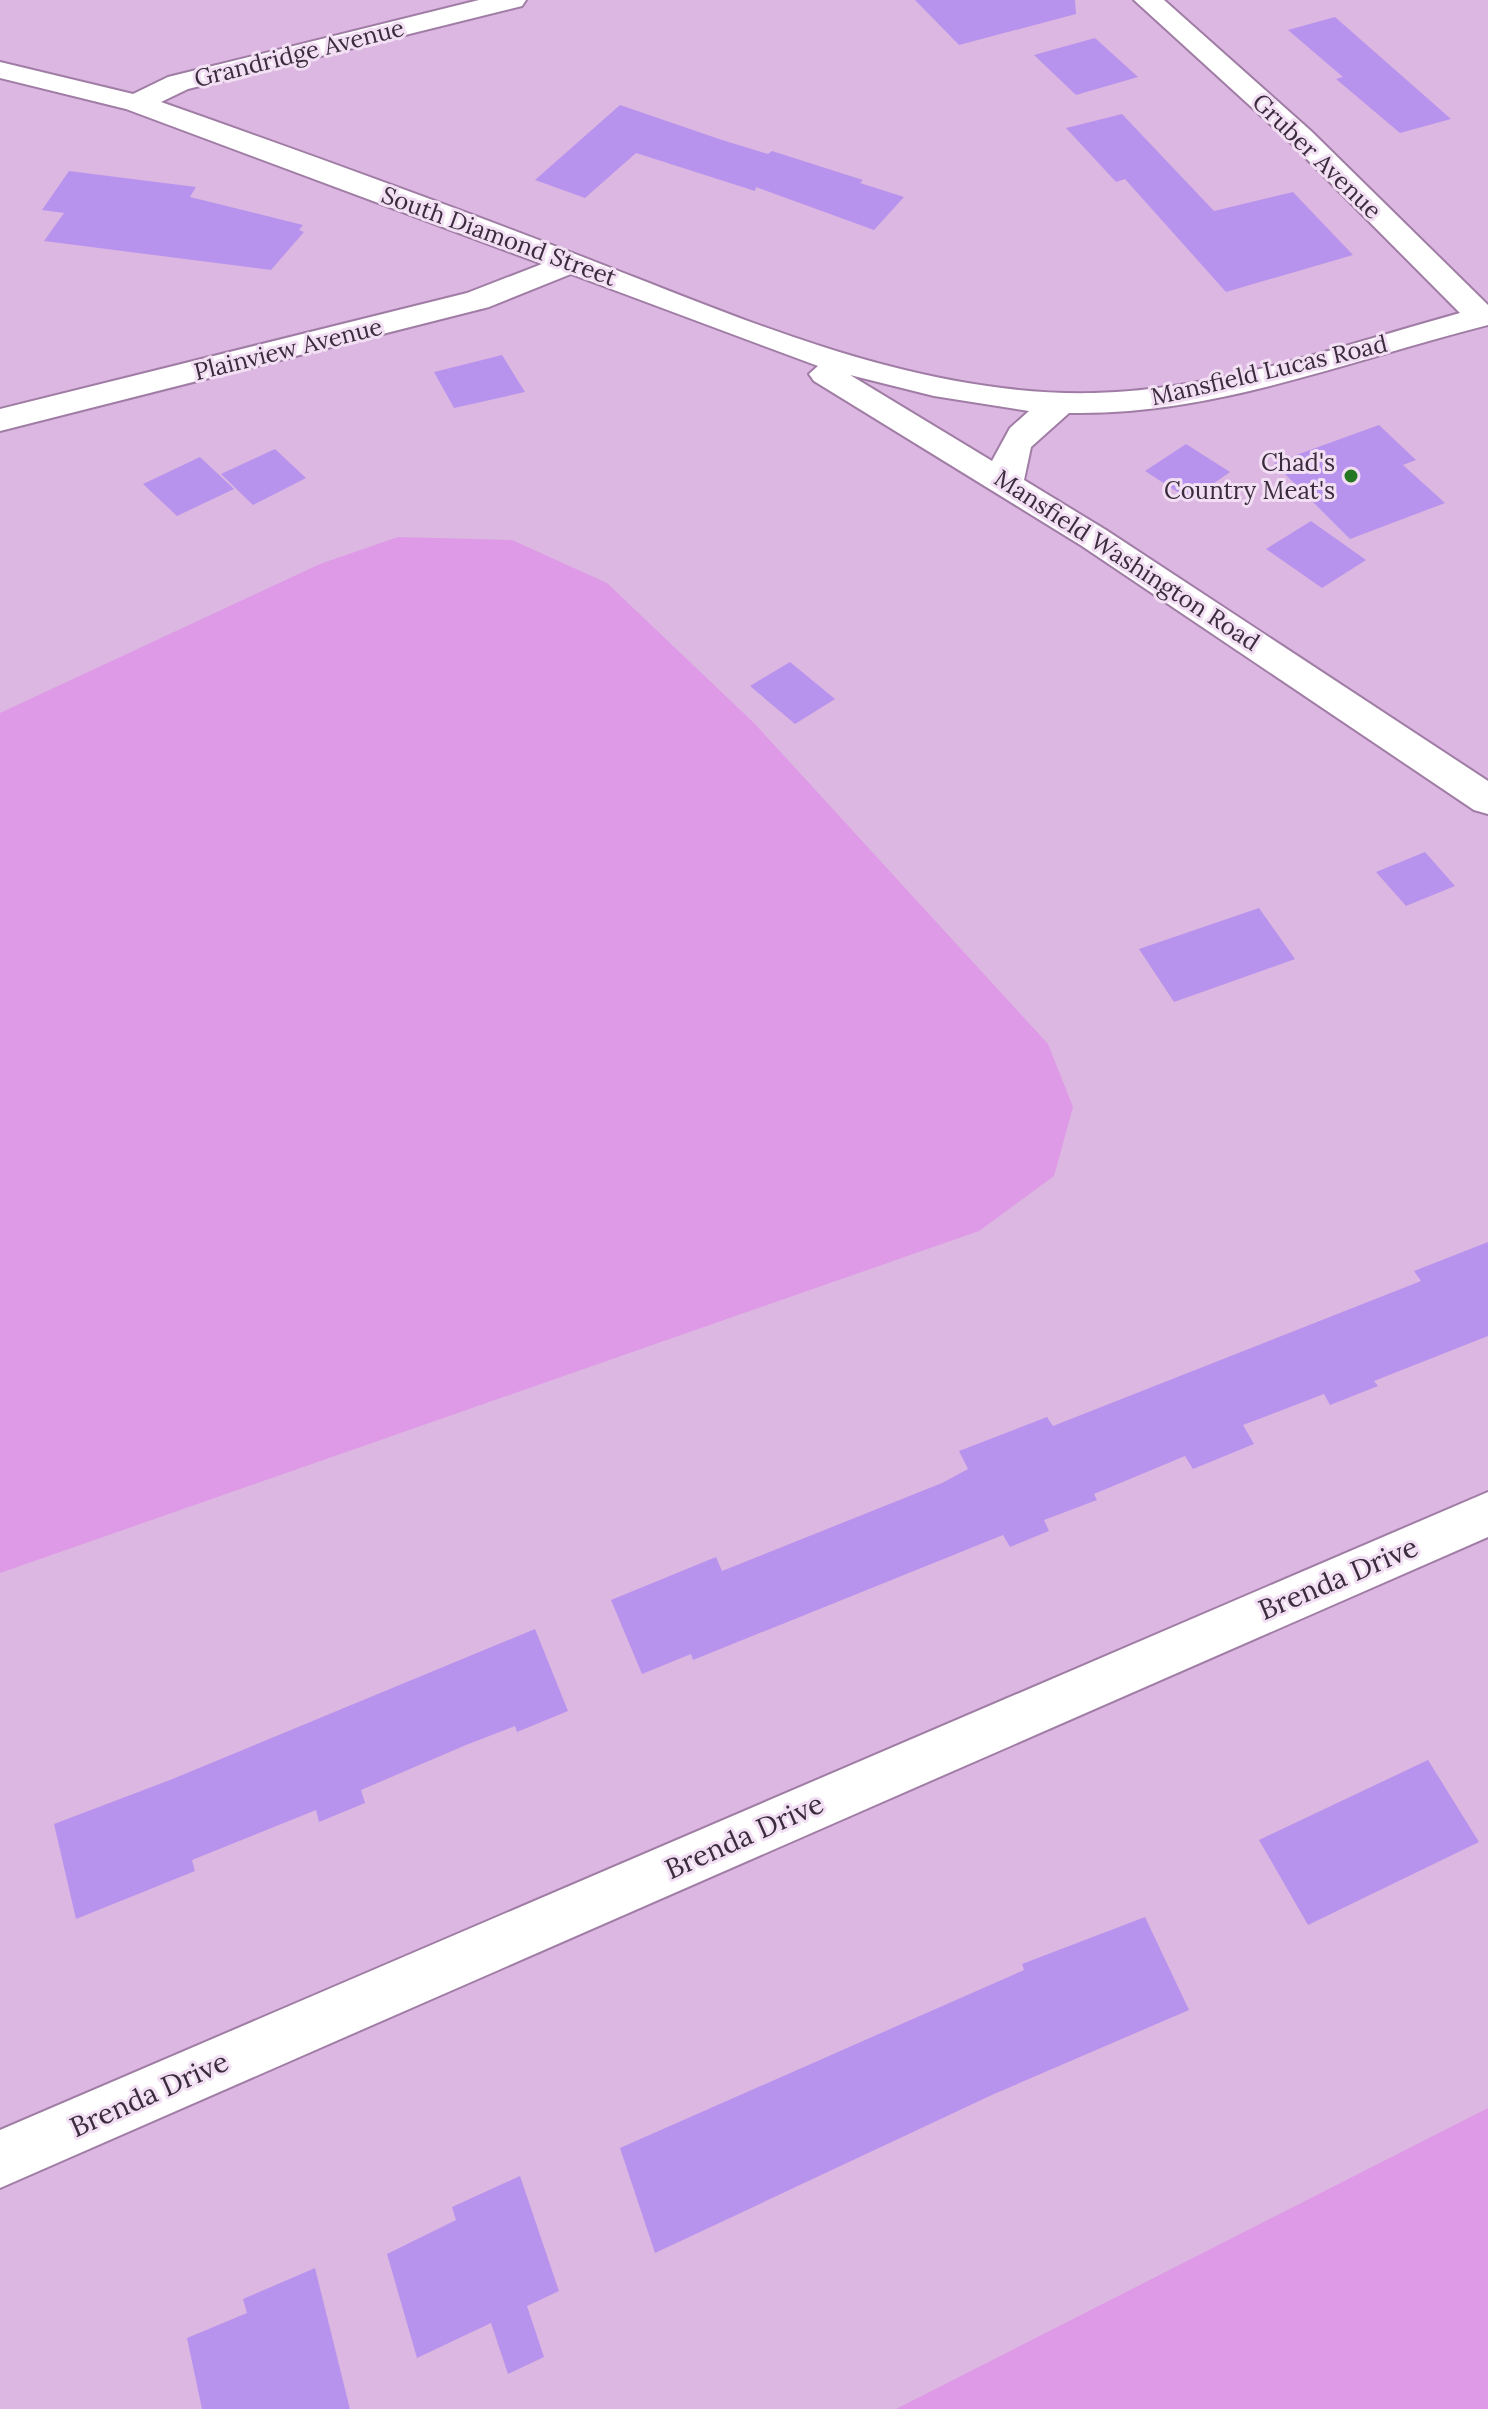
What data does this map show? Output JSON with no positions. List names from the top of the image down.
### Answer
{
  "streets": {
    "street": [
      "Grandridge Avenue",
      "Gruber Avenue",
      "South Diamond Street",
      "Plainview Avenue",
      "Mansfield Lucas Road",
      "Mansfield Washington Road",
      "Brenda Drive"
    ]
  },
  "crossings": [
    ["Grandridge Avenue", "South Diamond Street"],
    ["Gruber Avenue", "Mansfield Lucas Road"],
    ["South Diamond Street", "Plainview Avenue"],
    ["South Diamond Street", "Mansfield Lucas Road"],
    ["South Diamond Street", "Mansfield Washington Road"]
  ],
  "places": ["Chad's Country Meat's"]
}
